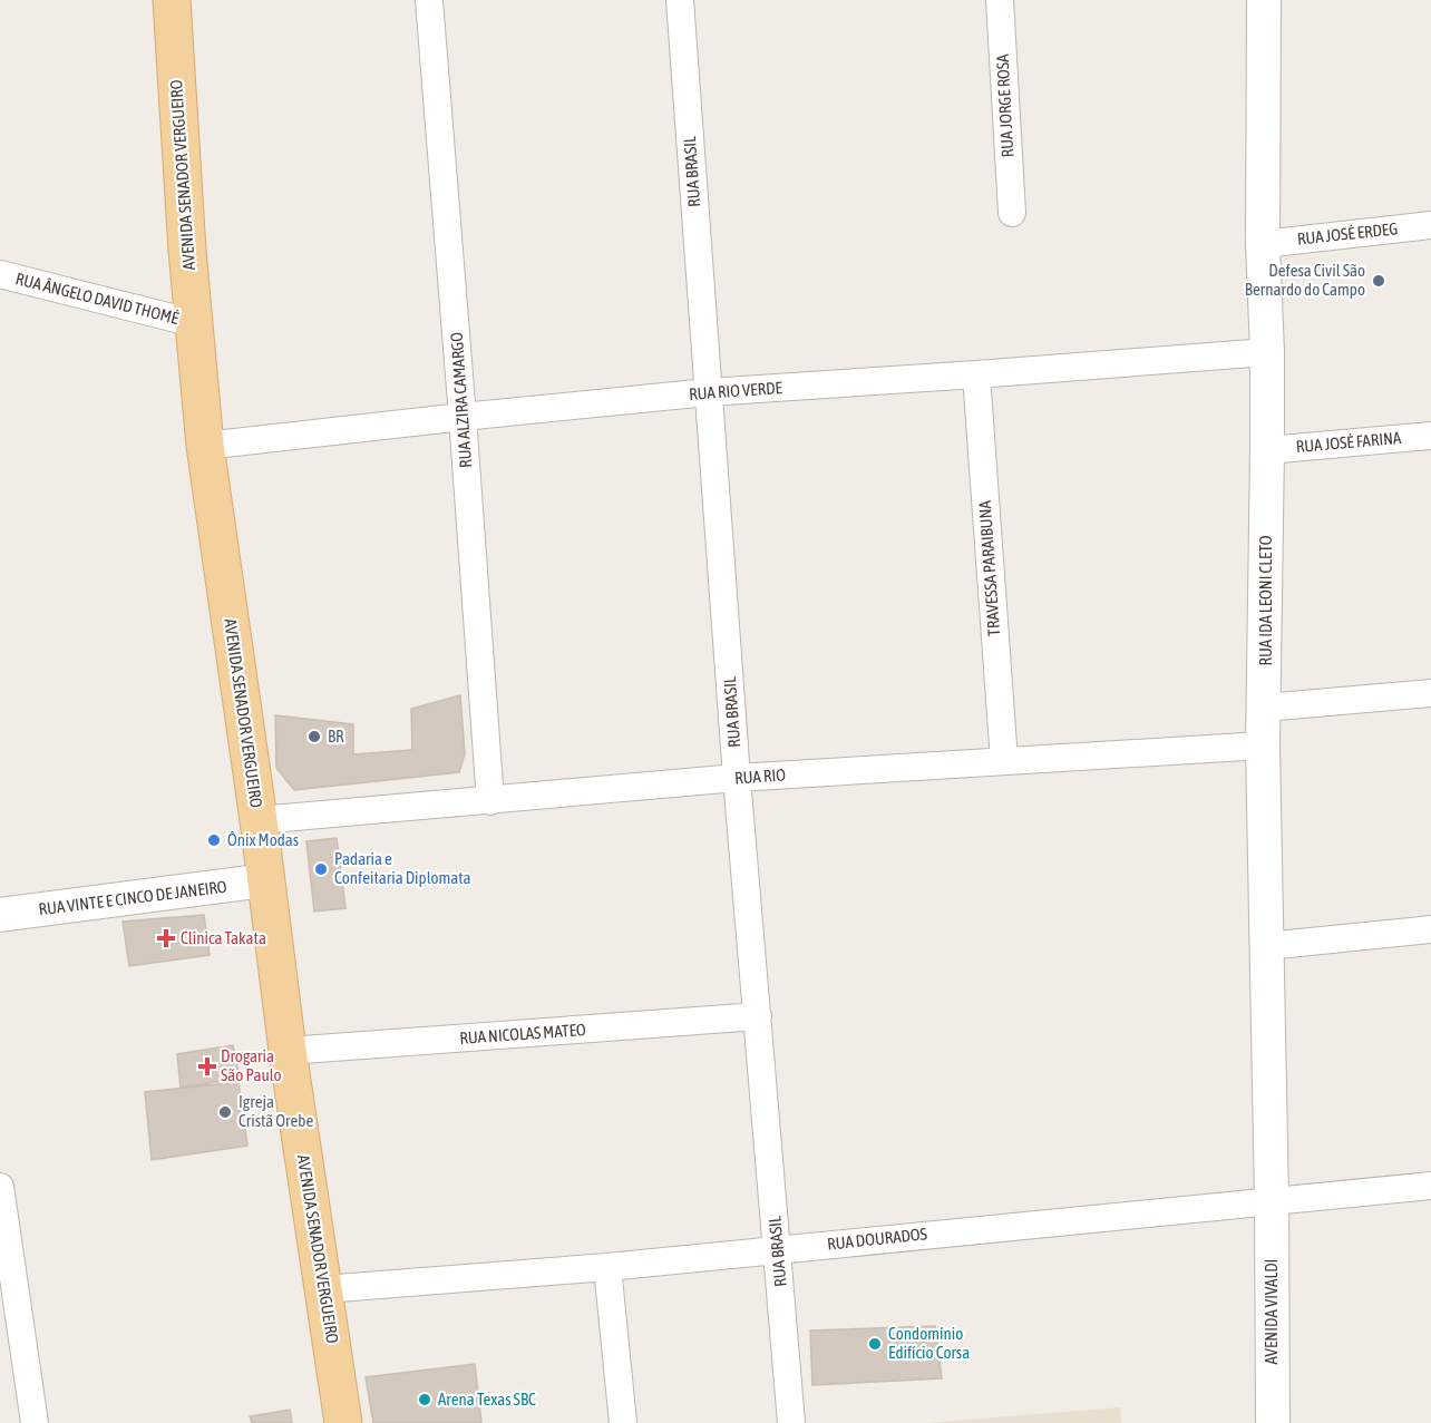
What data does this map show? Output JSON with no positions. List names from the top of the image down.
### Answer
{
  "streets": {
    "main road": ["AVENIDA SENADOR VERGUEIRO"],
    "street": [
      "RUA JORGE ROSA",
      "RUA BRASIL",
      "RUA JOSÉ ERDEG",
      "RUA ÂNGELO DAVID THOMÉ",
      "RUA RIO VERDE",
      "RUA ALZIRA CAMARGO",
      "RUA JOSÉ FARINA",
      "TRAVESSA PARAIBUNA",
      "RUA IDA LEONI CLETO",
      "RUA RIO",
      "RUA VINTE E CINCO DE JANEIRO",
      "RUA NICOLAS MATEO",
      "RUA DOURADOS",
      "AVENIDA VIVALDI"
    ]
  },
  "crossings": [
    ["RUA BRASIL", "RUA RIO VERDE"],
    ["RUA BRASIL", "RUA RIO"],
    ["RUA BRASIL", "RUA NICOLAS MATEO"],
    ["RUA BRASIL", "RUA DOURADOS"],
    ["AVENIDA SENADOR VERGUEIRO", "RUA ÂNGELO DAVID THOMÉ"],
    ["AVENIDA SENADOR VERGUEIRO", "RUA RIO VERDE"],
    ["AVENIDA SENADOR VERGUEIRO", "RUA RIO"],
    ["AVENIDA SENADOR VERGUEIRO", "RUA VINTE E CINCO DE JANEIRO"],
    ["AVENIDA SENADOR VERGUEIRO", "RUA NICOLAS MATEO"],
    ["AVENIDA SENADOR VERGUEIRO", "RUA DOURADOS"],
    ["RUA JOSÉ ERDEG", "RUA IDA LEONI CLETO"],
    ["RUA RIO VERDE", "RUA ALZIRA CAMARGO"],
    ["RUA RIO VERDE", "TRAVESSA PARAIBUNA"],
    ["RUA RIO VERDE", "RUA IDA LEONI CLETO"],
    ["RUA ALZIRA CAMARGO", "RUA RIO"],
    ["RUA JOSÉ FARINA", "RUA IDA LEONI CLETO"],
    ["TRAVESSA PARAIBUNA", "RUA RIO"],
    ["RUA IDA LEONI CLETO", "RUA RIO"],
    ["RUA IDA LEONI CLETO", "RUA DOURADOS"],
    ["RUA IDA LEONI CLETO", "AVENIDA VIVALDI"],
    ["RUA DOURADOS", "AVENIDA VIVALDI"]
  ],
  "places": {
    "other": [
      "Defesa Civil São Bernardo do Campo",
      "BR",
      "Ônix Modas",
      "Padaria e Confeitaria Diplomata",
      "Igreja Cristã Orebe",
      "Condomínio Edifício Corsa",
      "Arena Texas SBC"
    ],
    "health": ["Clinica Takata", "Drogaria São Paulo"]
  }
}
